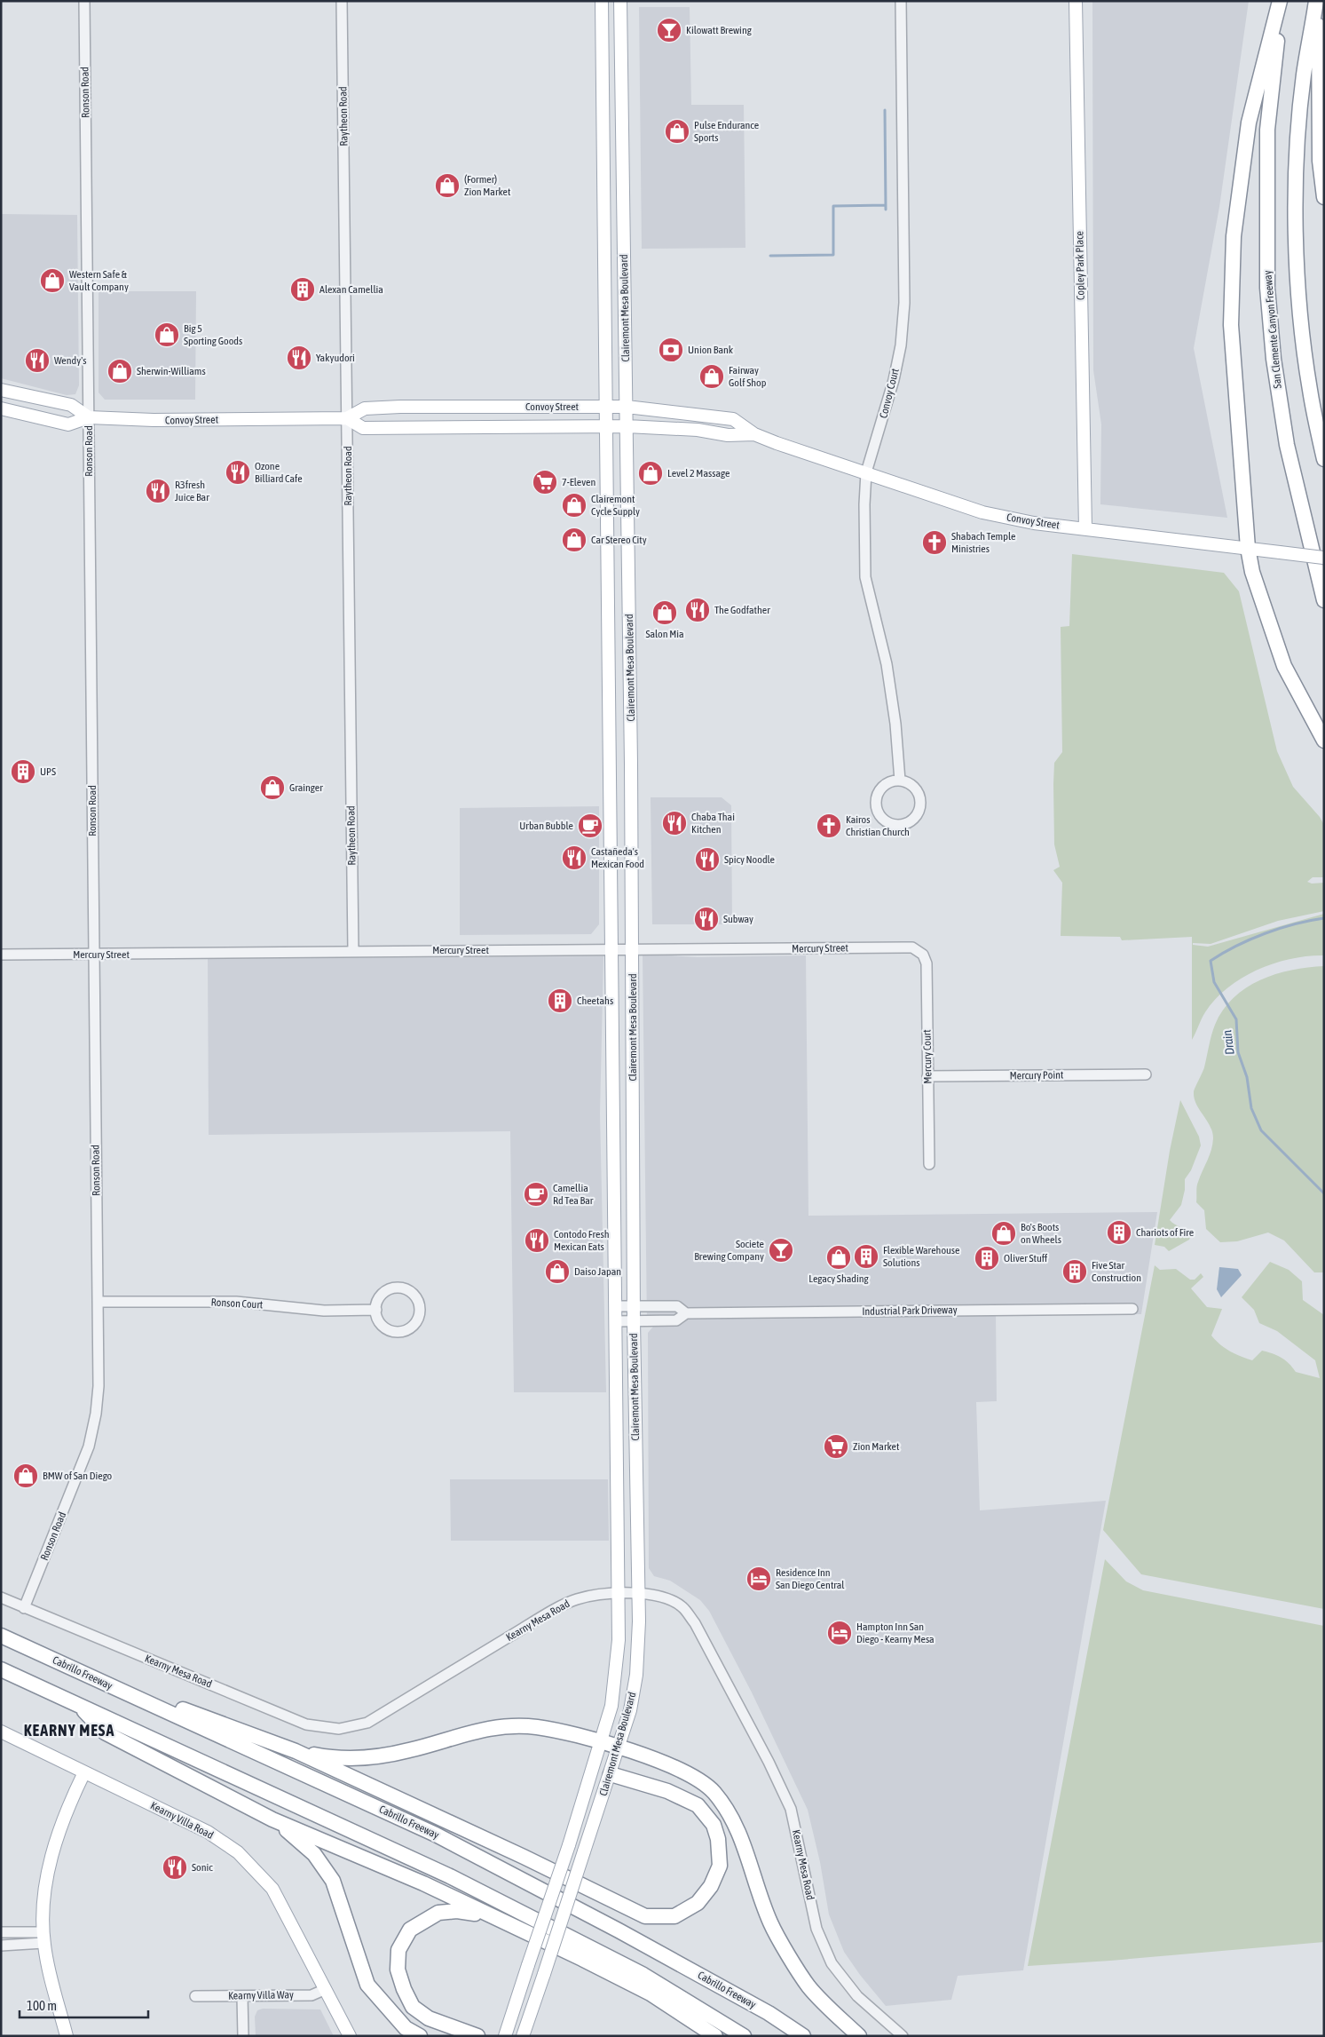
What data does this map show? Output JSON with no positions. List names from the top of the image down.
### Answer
{
  "streets": {
    "highway": ["San Clemente Canyon Freeway", "Cabrillo Freeway"],
    "main road": [
      "Copley Park Place",
      "Clairemont Mesa Boulevard",
      "Convoy Street",
      "Kearny Villa Road"
    ],
    "street": [
      "Ronson Road",
      "Raytheon Road",
      "Convoy Court",
      "Mercury Street",
      "Mercury Court",
      "Mercury Point",
      "Ronson Court",
      "Industrial Park Driveway",
      "Kearny Mesa Road",
      "Kearny Villa Way"
    ]
  },
  "crossings": [
    ["Ronson Road", "Convoy Street"],
    ["Ronson Road", "Mercury Street"],
    ["Ronson Road", "Ronson Court"],
    ["Ronson Road", "Kearny Mesa Road"],
    ["Raytheon Road", "Convoy Street"],
    ["Raytheon Road", "Mercury Street"],
    ["Copley Park Place", "Convoy Street"],
    ["Clairemont Mesa Boulevard", "Convoy Street"],
    ["Clairemont Mesa Boulevard", "Mercury Street"],
    ["Clairemont Mesa Boulevard", "Industrial Park Driveway"],
    ["Clairemont Mesa Boulevard", "Kearny Mesa Road"],
    ["Convoy Court", "Convoy Street"],
    ["Mercury Street", "Mercury Court"],
    ["Mercury Court", "Mercury Point"],
    ["Kearny Villa Road", "Kearny Villa Way"]
  ],
  "districts": ["KEARNY MESA"],
  "water": ["Drain"],
  "places": {
    "bar": ["Kilowatt Brewing", "Societe Brewing Company"],
    "shop": [
      "Pulse Endurance Sports",
      "(Former) Zion Market",
      "Western Safe & Vault Company",
      "Big 5 Sporting Goods",
      "Sherwin-Williams",
      "Fairway Golf Shop",
      "Level 2 Massage",
      "Clairemont Cycle Supply",
      "Car Stereo City",
      "Salon Mia",
      "Grainger",
      "Bo's Boots on Wheels",
      "Legacy Shading",
      "Daiso Japan",
      "BMW of San Diego"
    ],
    "building": [
      "Alexan Camellia",
      "UPS",
      "Cheetahs",
      "Chariots of Fire",
      "Flexible Warehouse Solutions",
      "Oliver Stuff",
      "Five Star Construction"
    ],
    "bank": ["Union Bank"],
    "restaurant": [
      "Yakyudori",
      "Wendy's",
      "Ozone Billiard Cafe",
      "R3fresh Juice Bar",
      "The Godfather",
      "Chaba Thai Kitchen",
      "Castañeda's Mexican Food",
      "Spicy Noodle",
      "Subway",
      "Contodo Fresh Mexican Eats",
      "Sonic"
    ],
    "supermarket": ["7-Eleven", "Zion Market"],
    "church": ["Shabach Temple Ministries", "Kairos Christian Church"],
    "cafe": ["Urban Bubble", "Camellia Rd Tea Bar"],
    "hotel": ["Residence Inn San Diego Central", "Hampton Inn San Diego - Kearny Mesa"]
  },
  "scale_bar": "100 m"
}
